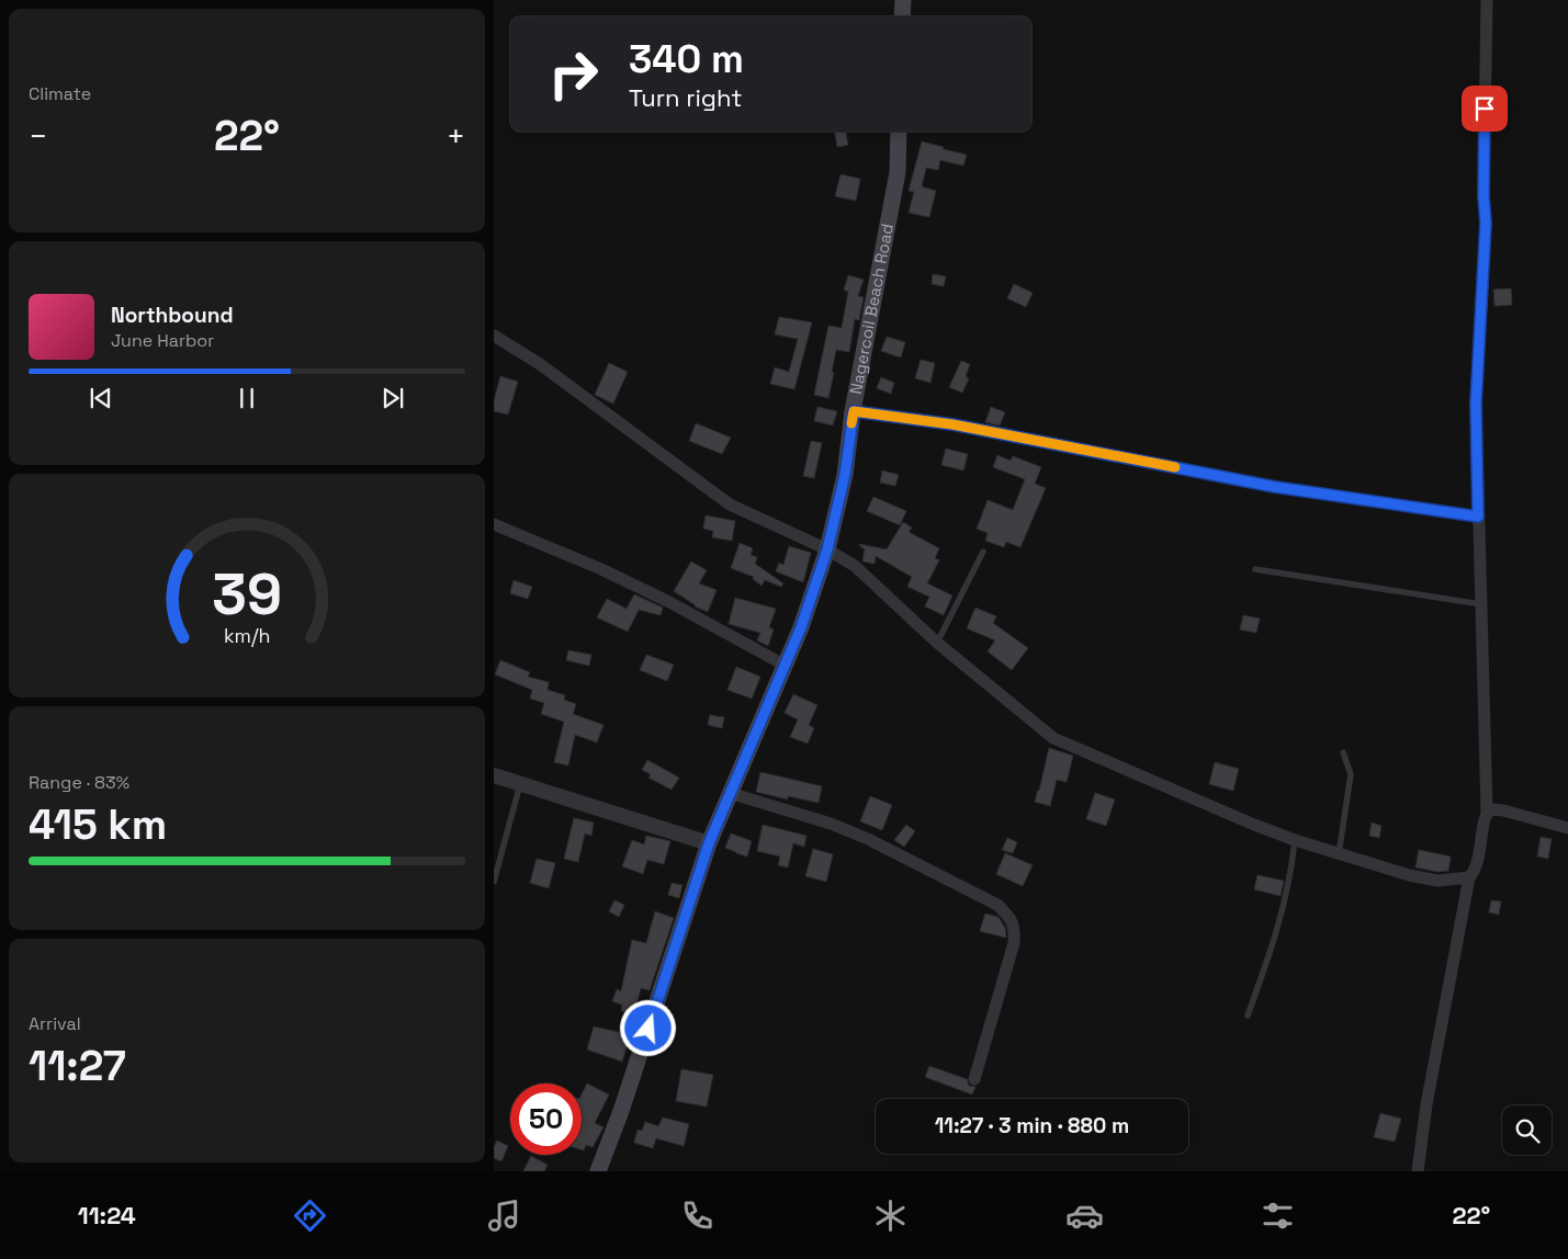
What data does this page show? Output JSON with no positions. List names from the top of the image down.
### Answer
{
  "streets": {
    "main road": ["Nagercoil Beach Road"]
  },
  "page": {
    "tile": [
      "Climate",
      ["Range · 83%", "415 km"],
      ["Arrival", "11:27"]
    ],
    "turn": ["340 m", "Turn right"],
    "heat": ["−", "22°", "+"],
    "song": ["Northbound", "June Harbor"],
    "limit": "50",
    "trip": "11:27 · 3 min · 880 m",
    "tabs": ["11:24", "22°"],
    "gauge": ["39", "km/h"]
  }
}
